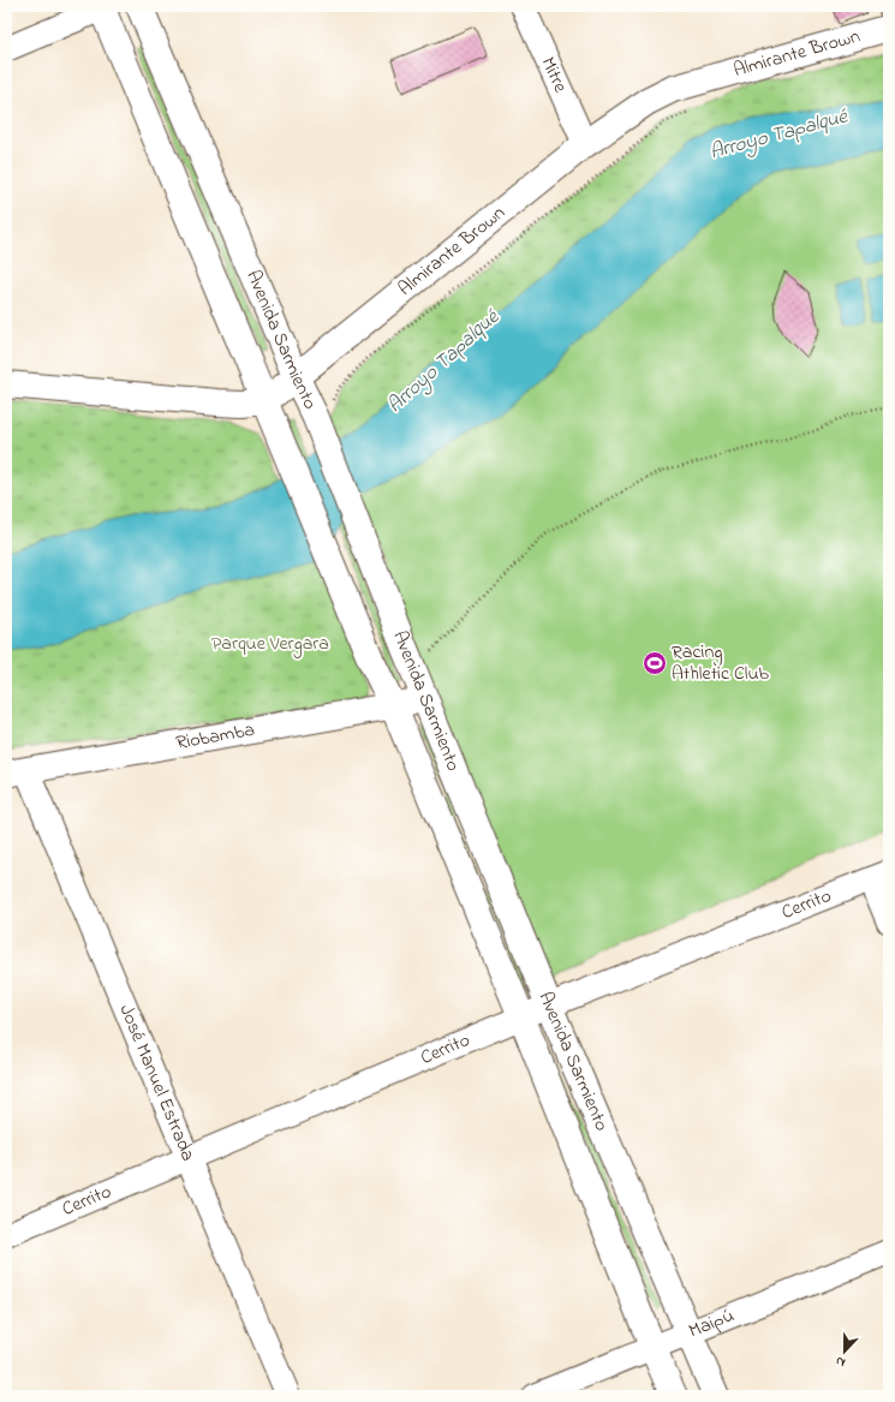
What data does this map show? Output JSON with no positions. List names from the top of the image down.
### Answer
{
  "streets": {
    "main road": ["Almirante Brown", "Avenida Sarmiento", "Riobamba"],
    "street": [
      "Mitre",
      "Cerrito",
      "José Manuel Estrada",
      "Maipú"
    ]
  },
  "crossings": [
    ["Almirante Brown", "Mitre"],
    ["Almirante Brown", "Avenida Sarmiento"],
    ["Avenida Sarmiento", "Riobamba"],
    ["Avenida Sarmiento", "Cerrito"],
    ["Avenida Sarmiento", "Maipú"],
    ["Riobamba", "José Manuel Estrada"],
    ["Cerrito", "José Manuel Estrada"]
  ],
  "water": ["Arroyo Tapalqué"],
  "parks": ["Parque Vergara"],
  "places": {
    "sports": ["Racing Athletic Club"]
  },
  "north": "bottom"
}
